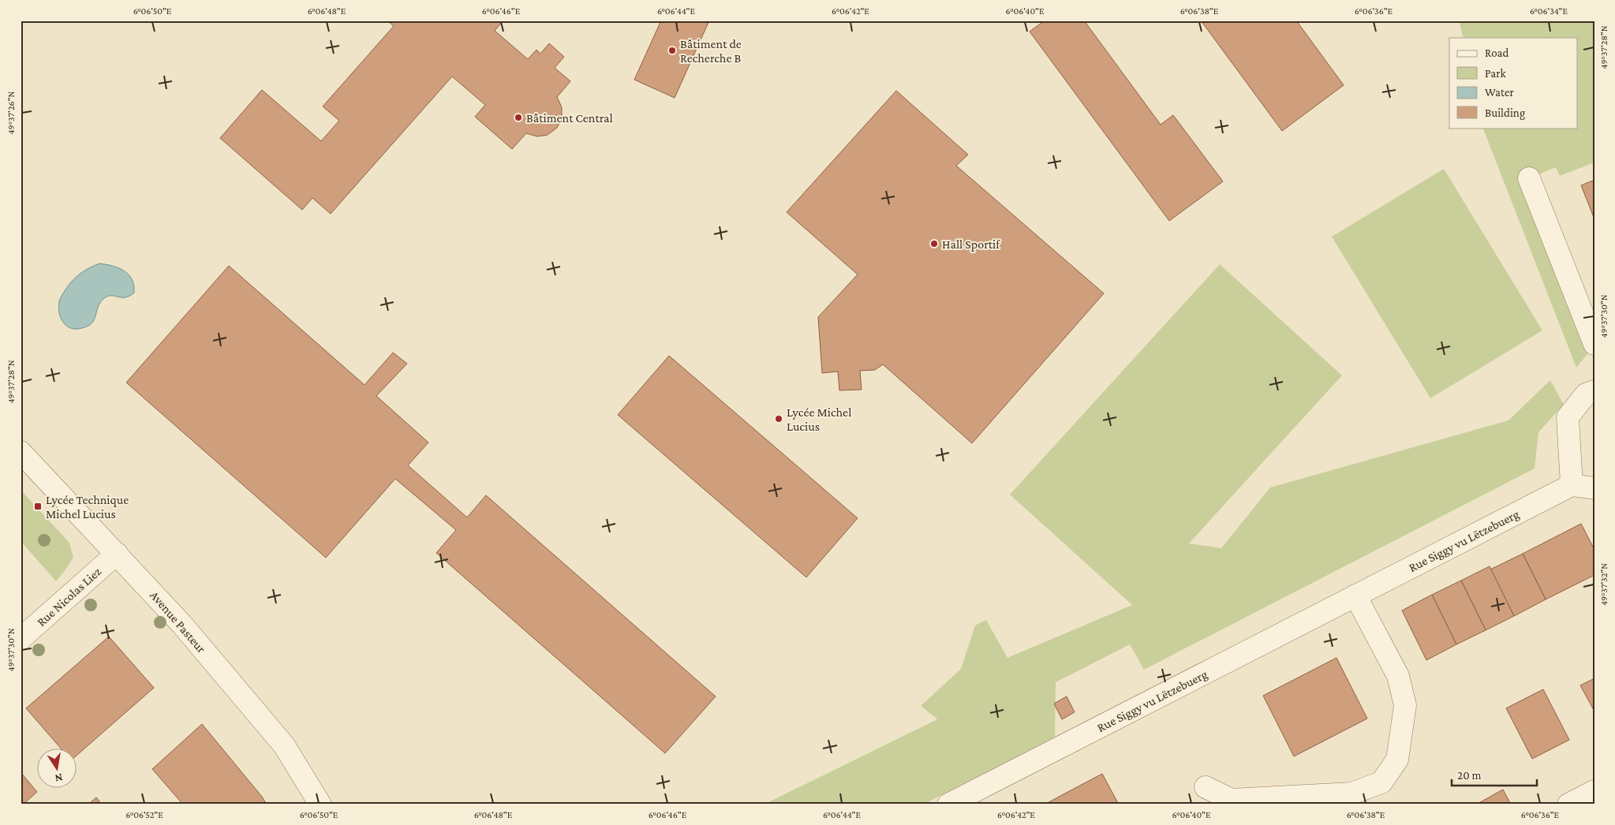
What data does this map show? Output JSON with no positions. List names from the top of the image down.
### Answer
{
  "streets": {
    "street": ["Rue Siggy vu Lëtzebuerg", "Rue Nicolas Liez", "Avenue Pasteur"]
  },
  "crossings": [
    ["Rue Nicolas Liez", "Avenue Pasteur"]
  ],
  "places": {
    "other": [
      "Bâtiment de Recherche B",
      "Bâtiment Central",
      "Hall Sportif",
      "Lycée Michel Lucius"
    ],
    "transit": ["Lycée Technique Michel Lucius"]
  },
  "legend": [
    "Road",
    "Park",
    "Water",
    "Building"
  ],
  "scale_bar": "20 m",
  "north": "bottom",
  "coordinates": [
    "6°06'50\"E",
    "6°06'48\"E",
    "6°06'46\"E",
    "6°06'44\"E",
    "6°06'42\"E",
    "6°06'40\"E",
    "6°06'38\"E",
    "6°06'36\"E",
    "6°06'34\"E",
    "49°37'28\"N",
    "49°37'26\"N",
    "49°37'30\"N",
    "49°37'32\"N",
    "6°06'52\"E"
  ]
}
